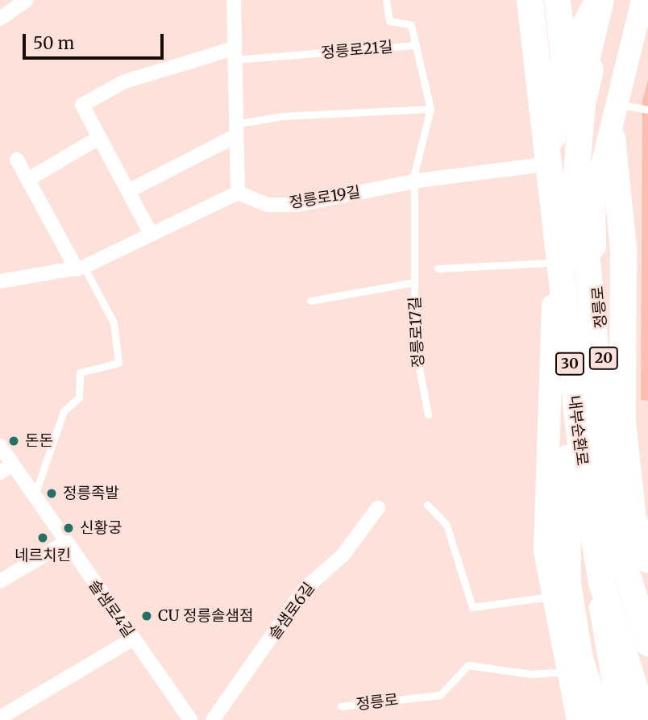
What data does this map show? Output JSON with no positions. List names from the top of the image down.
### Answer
{
  "streets": {
    "highway": ["30", "내부순환로"],
    "main road": ["정릉로", "20"],
    "street": [
      "정릉로21길",
      "정릉로19길",
      "솔샘로4길",
      "솔샘로6길"
    ],
    "lane": ["정릉로17길"]
  },
  "crossings": [
    ["정릉로19길", "정릉로17길"]
  ],
  "places": [
    "돈돈",
    "정릉족발",
    "신황궁",
    "네르치킨",
    "CU 정릉솔샘점"
  ],
  "scale_bar": "50 m"
}
